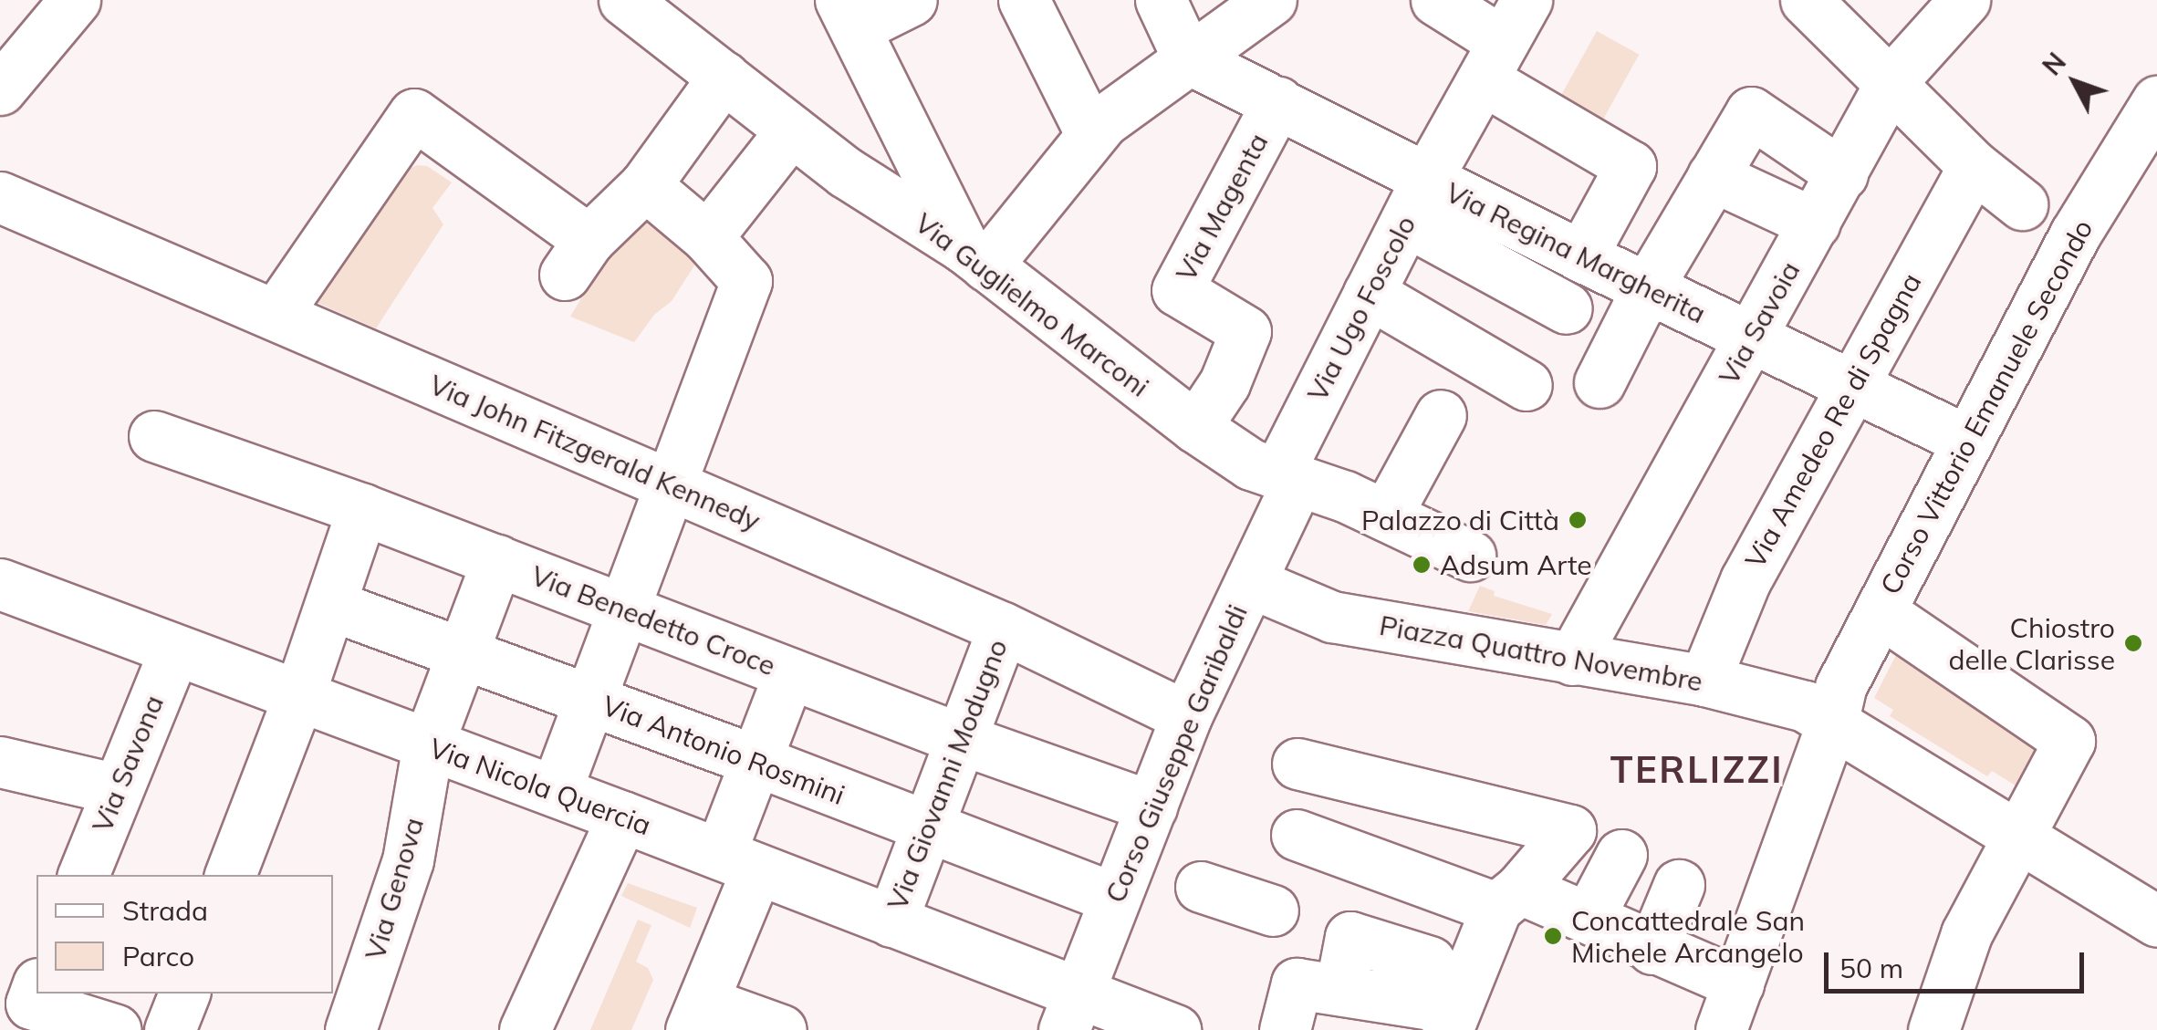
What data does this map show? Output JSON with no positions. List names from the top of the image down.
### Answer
{
  "streets": {
    "street": [
      "Via Magenta",
      "Via Regina Margherita",
      "Via Guglielmo Marconi",
      "Via Ugo Foscolo",
      "Via Savoia",
      "Corso Vittorio Emanuele Secondo",
      "Via Amedeo Re di Spagna",
      "Via John Fitzgerald Kennedy",
      "Via Benedetto Croce",
      "Piazza Quattro Novembre",
      "Via Antonio Rosmini",
      "Corso Giuseppe Garibaldi",
      "Via Savona",
      "Via Giovanni Modugno",
      "Via Nicola Quercia",
      "Via Genova"
    ]
  },
  "crossings": [
    ["Via Magenta", "Via Regina Margherita"],
    ["Via Magenta", "Via Guglielmo Marconi"],
    ["Via Regina Margherita", "Via Ugo Foscolo"],
    ["Via Regina Margherita", "Via Savoia"],
    ["Via Regina Margherita", "Corso Vittorio Emanuele Secondo"],
    ["Via Regina Margherita", "Via Amedeo Re di Spagna"],
    ["Via Guglielmo Marconi", "Via Ugo Foscolo"],
    ["Via Guglielmo Marconi", "Corso Giuseppe Garibaldi"],
    ["Via Ugo Foscolo", "Corso Giuseppe Garibaldi"],
    ["Via Savoia", "Piazza Quattro Novembre"],
    ["Corso Vittorio Emanuele Secondo", "Piazza Quattro Novembre"],
    ["Via Amedeo Re di Spagna", "Piazza Quattro Novembre"],
    ["Via John Fitzgerald Kennedy", "Corso Giuseppe Garibaldi"],
    ["Via John Fitzgerald Kennedy", "Via Giovanni Modugno"],
    ["Via Benedetto Croce", "Corso Giuseppe Garibaldi"],
    ["Via Benedetto Croce", "Via Giovanni Modugno"],
    ["Via Benedetto Croce", "Via Genova"],
    ["Piazza Quattro Novembre", "Corso Giuseppe Garibaldi"],
    ["Via Antonio Rosmini", "Corso Giuseppe Garibaldi"],
    ["Via Antonio Rosmini", "Via Giovanni Modugno"],
    ["Via Antonio Rosmini", "Via Genova"],
    ["Corso Giuseppe Garibaldi", "Via Nicola Quercia"],
    ["Via Savona", "Via Nicola Quercia"],
    ["Via Giovanni Modugno", "Via Nicola Quercia"],
    ["Via Nicola Quercia", "Via Genova"]
  ],
  "districts": ["TERLIZZI"],
  "places": [
    "Palazzo di Città",
    "Adsum Arte",
    "Chiostro delle Clarisse",
    "Concattedrale San Michele Arcangelo"
  ],
  "legend": ["Strada", "Parco"],
  "scale_bar": "50 m",
  "north": "top left"
}
